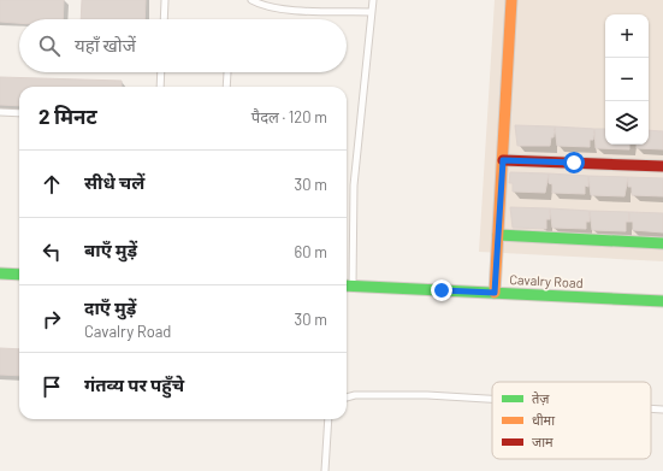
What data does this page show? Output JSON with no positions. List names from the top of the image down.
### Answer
{
  "streets": {
    "street": ["Cavalry Road"]
  },
  "legend": ["तेज़", "धीमा", "जाम"],
  "page": {
    "map_buttons": ["+", "−"],
    "search": "यहाँ खोजें",
    "heading": ["2 मिनट", "पैदल · 120 m"],
    "list": [
      ["सीधे चलें", "30 m"],
      ["बाएँ मुड़ें", "60 m"],
      ["दाएँ मुड़ें", "Cavalry Road", "30 m"],
      "गंतव्य पर पहुँचे"
    ]
  }
}
